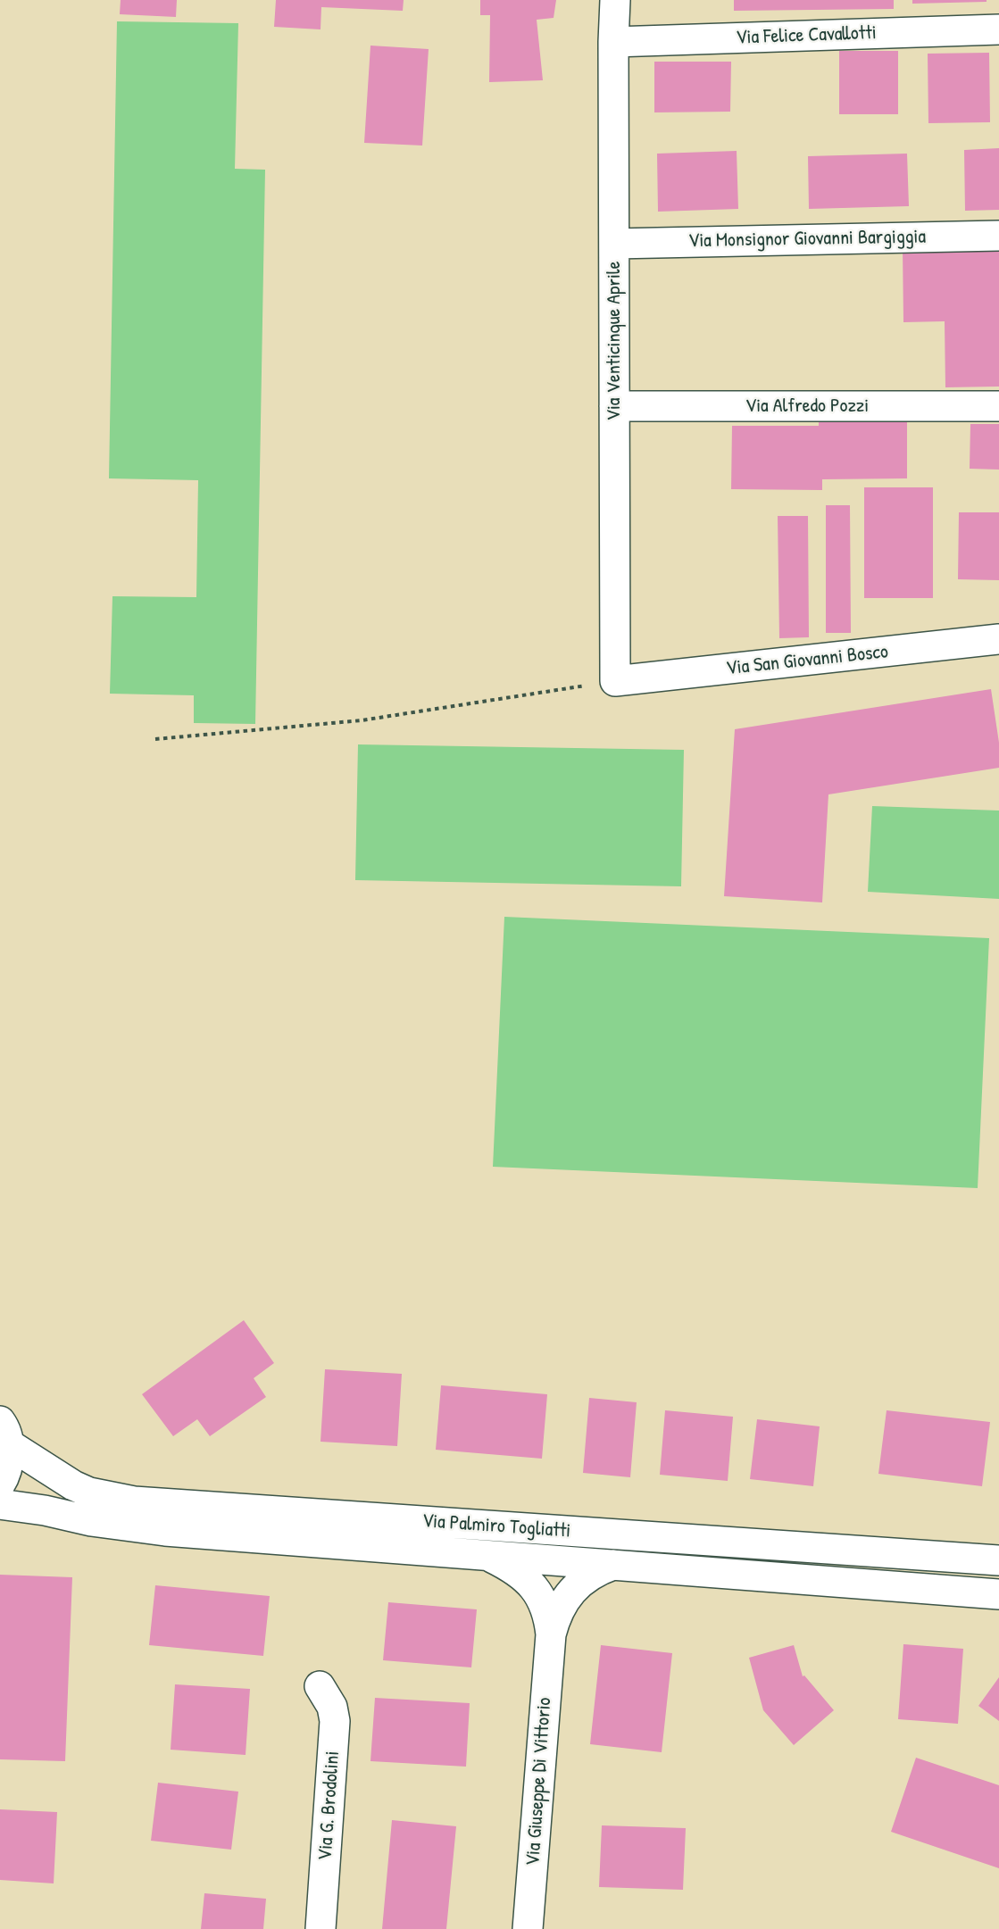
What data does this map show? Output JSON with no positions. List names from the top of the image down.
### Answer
{
  "streets": {
    "street": [
      "Via Felice Cavallotti",
      "Via Monsignor Giovanni Bargiggia",
      "Via Venticinque Aprile",
      "Via Alfredo Pozzi",
      "Via San Giovanni Bosco",
      "Via Palmiro Togliatti",
      "Via Giuseppe Di Vittorio",
      "Via G. Brodolini"
    ]
  },
  "crossings": [
    ["Via Felice Cavallotti", "Via Venticinque Aprile"],
    ["Via Monsignor Giovanni Bargiggia", "Via Venticinque Aprile"],
    ["Via Venticinque Aprile", "Via Alfredo Pozzi"],
    ["Via Venticinque Aprile", "Via San Giovanni Bosco"]
  ]
}
